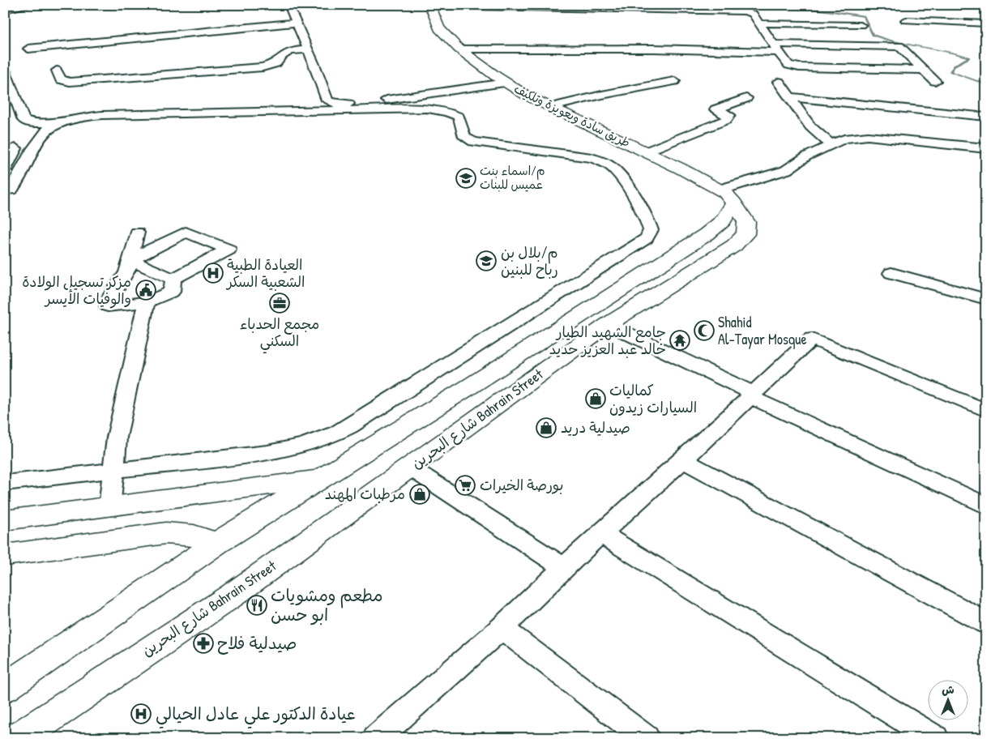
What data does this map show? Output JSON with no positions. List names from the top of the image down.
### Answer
{
  "streets": {
    "main road": ["طريق سادة وبعويزة وتلكيف", "شارع البحرين Bahrain Street"]
  },
  "crossings": [
    ["طريق سادة وبعويزة وتلكيف", "شارع البحرين Bahrain Street"]
  ],
  "places": {
    "school or university": ["م/اسماء بنت عميس للبنات", "م/بلال بن رباح للبنين"],
    "hospital": ["العيادة الطبية الشعبية السكر", "عيادة الدكتور علي عادل الحيالي"],
    "public building": ["مزكر تسجيل الولادة والوفيات الأيسر"],
    "office": ["مجمع الحدباء السكني"],
    "mosque": ["Shahid Al-Tayar Mosque"],
    "temple": ["جامع الشهيد الطيار خالد عبد العزيز حديد"],
    "shop": ["كماليات السيارات زيدون", "صيدلية دريد", "مرطبات المهند"],
    "supermarket": ["بورصة الخيرات"],
    "restaurant": ["مطعم ومشويات ابو حسن"],
    "pharmacy": ["صيدلية فلاح"]
  },
  "north": "top"
}
